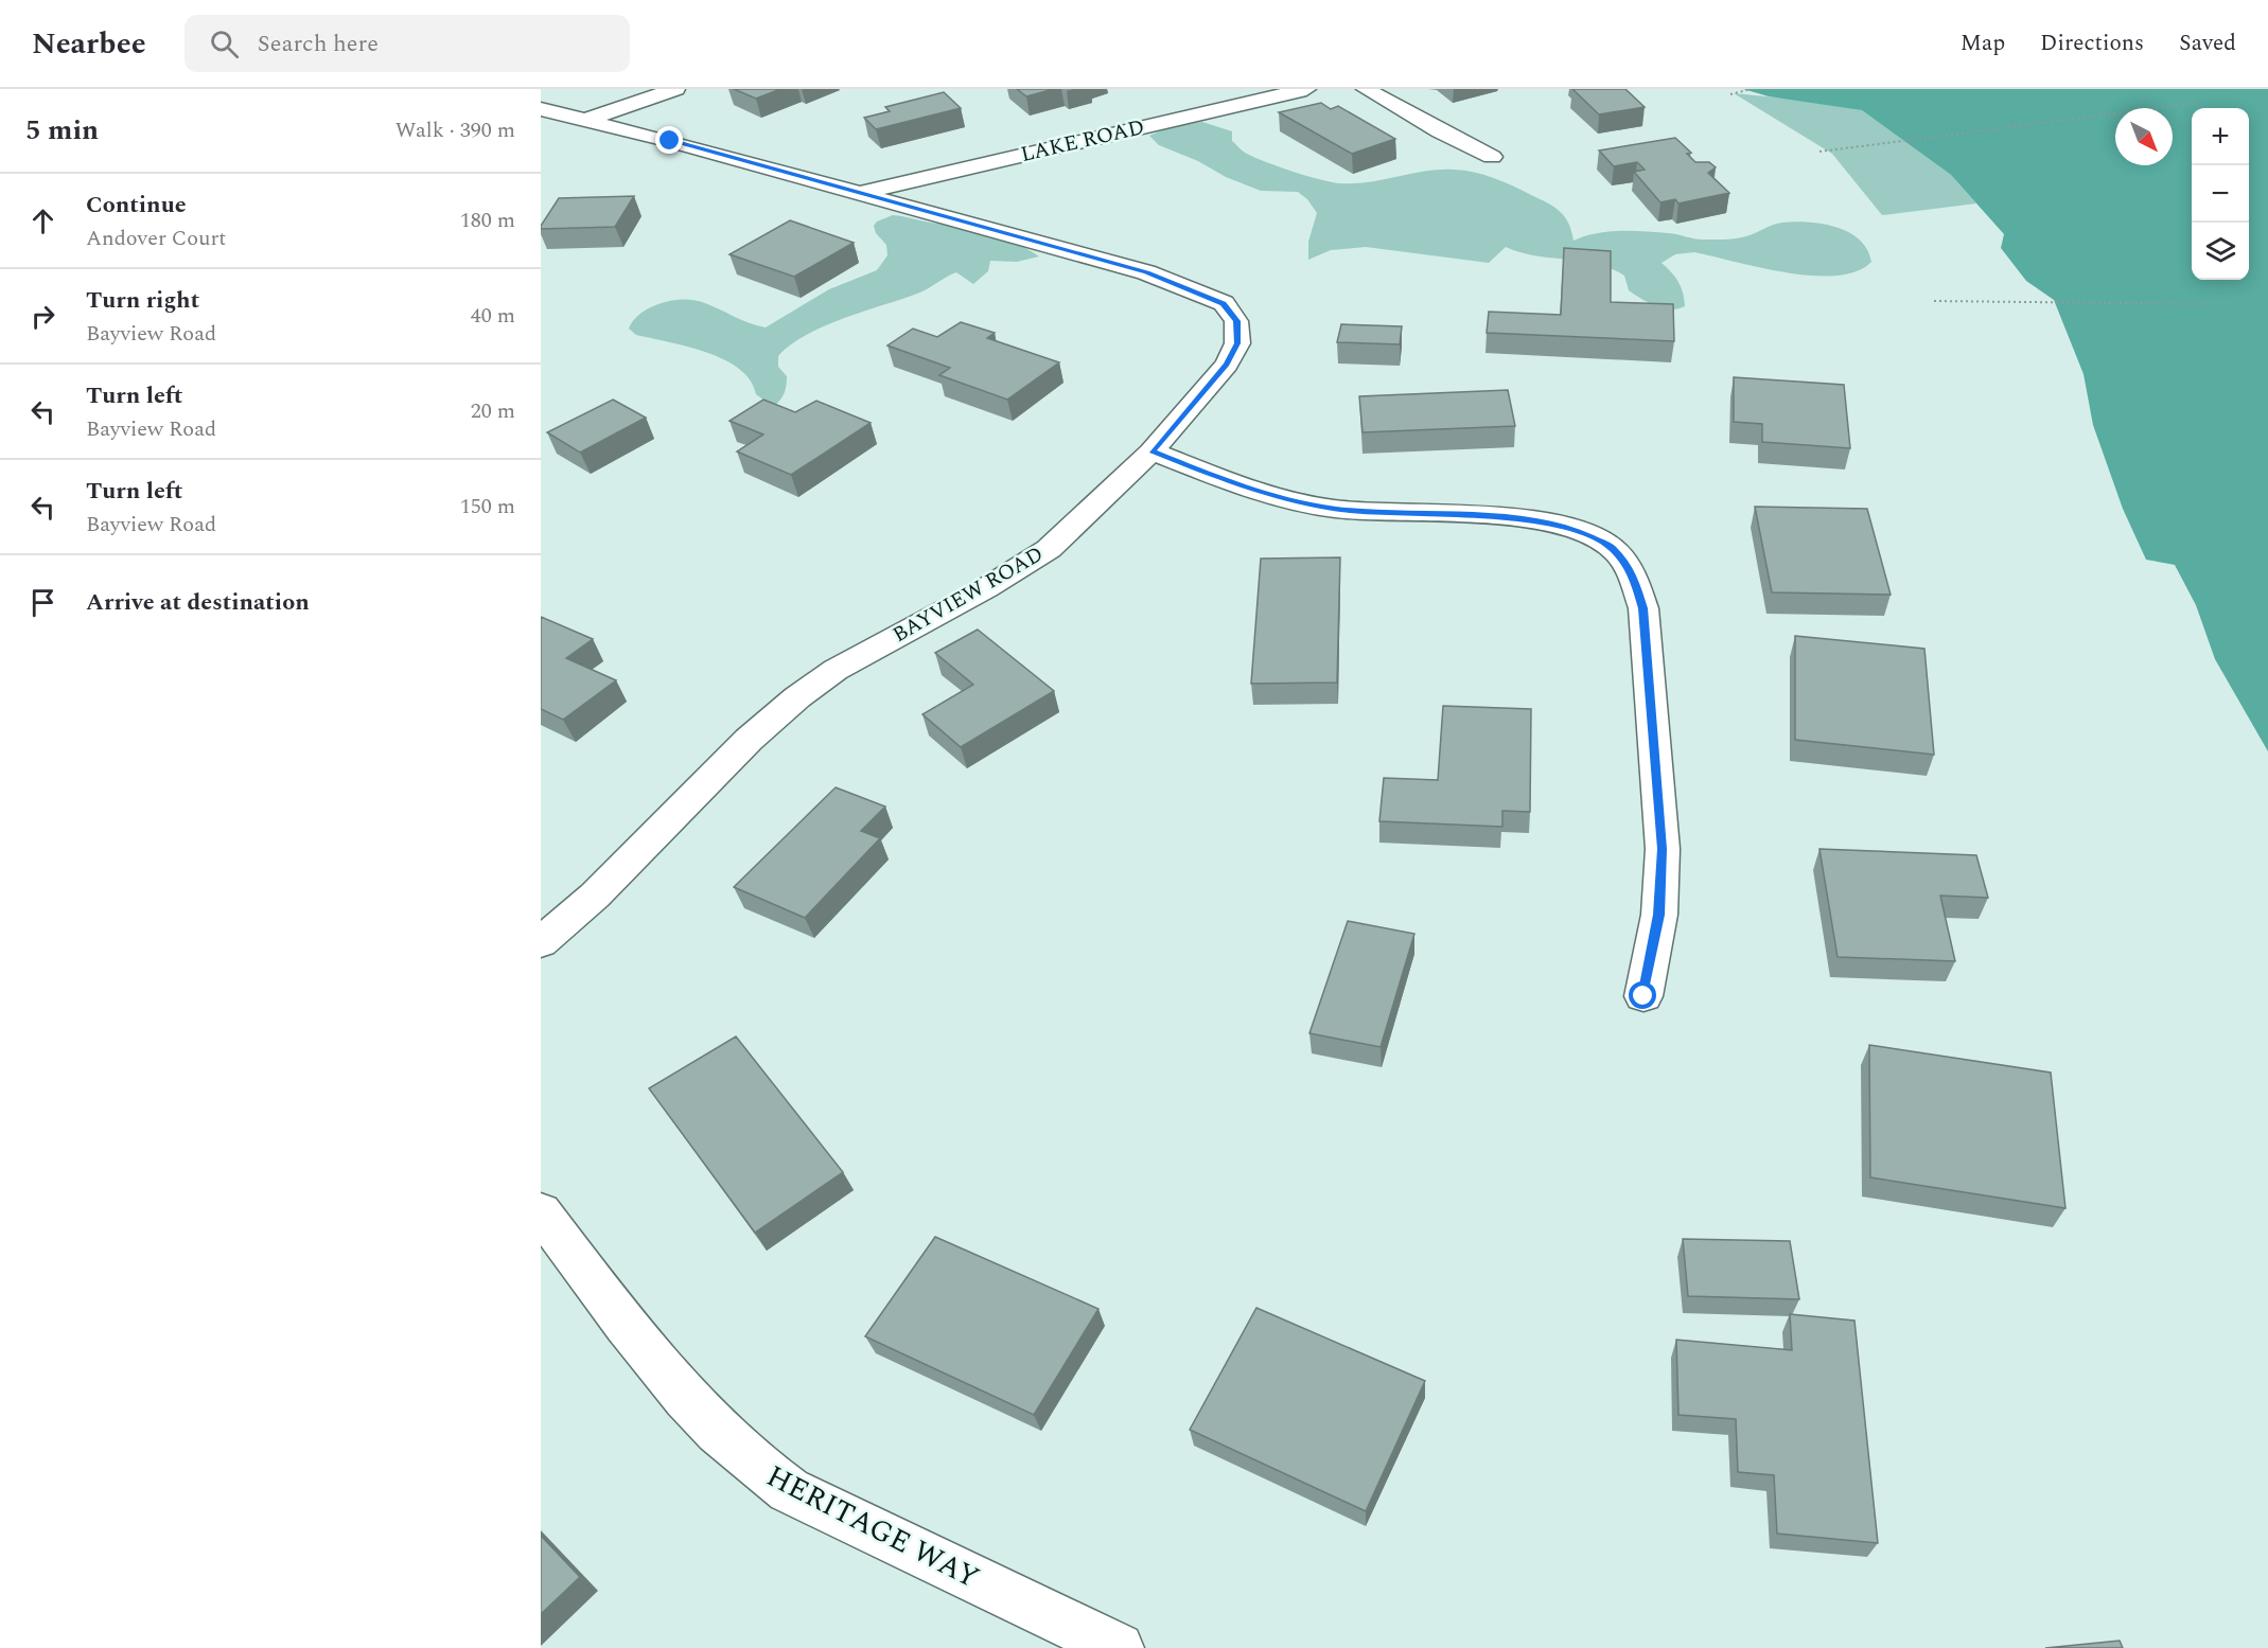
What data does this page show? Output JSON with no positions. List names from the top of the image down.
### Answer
{
  "streets": {
    "street": ["LAKE ROAD", "BAYVIEW ROAD", "HERITAGE WAY"]
  },
  "crossings": [
    ["LAKE ROAD", "BAYVIEW ROAD"]
  ],
  "north": "bottom right",
  "page": {
    "header": "Nearbee",
    "search": "Search here",
    "nav": ["Map", "Directions", "Saved"],
    "heading": ["5 min", "Walk · 390 m"],
    "map_buttons": ["+", "−"],
    "list": [
      ["Continue", "Andover Court", "180 m"],
      ["Turn right", "Bayview Road", "40 m"],
      ["Turn left", "Bayview Road", "20 m"],
      ["Turn left", "Bayview Road", "150 m"],
      "Arrive at destination"
    ]
  }
}
